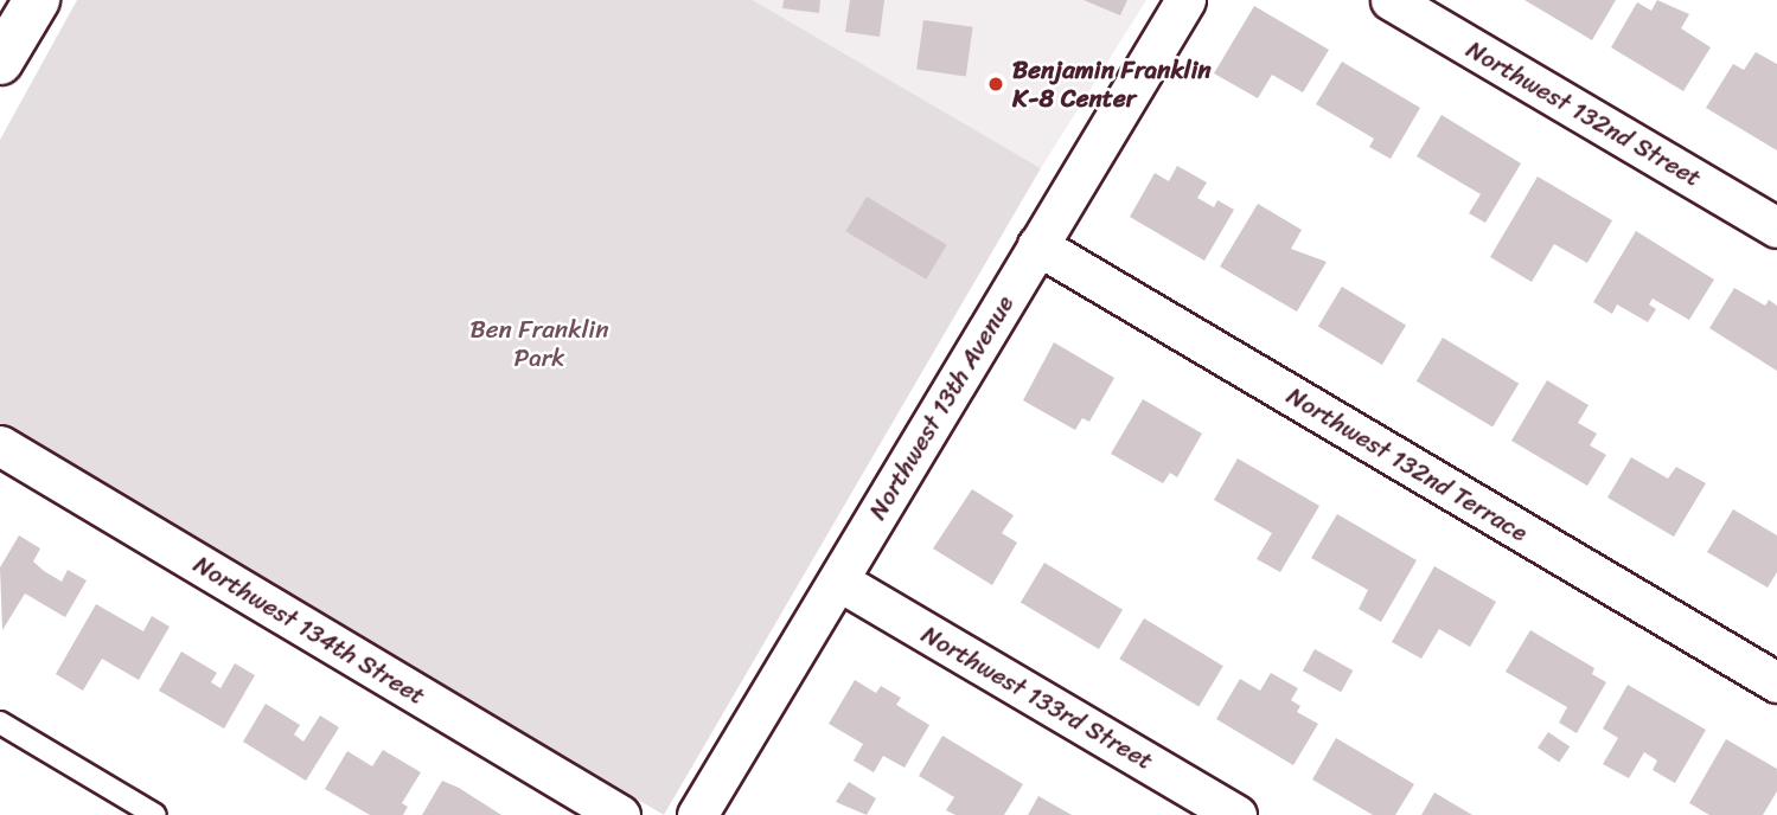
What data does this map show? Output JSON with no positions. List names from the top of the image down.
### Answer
{
  "streets": {
    "street": [
      "Northwest 132nd Street",
      "Northwest 13th Avenue",
      "Northwest 132nd Terrace",
      "Northwest 134th Street",
      "Northwest 133rd Street"
    ]
  },
  "crossings": [
    ["Northwest 13th Avenue", "Northwest 132nd Terrace"],
    ["Northwest 13th Avenue", "Northwest 133rd Street"]
  ],
  "parks": ["Ben Franklin Park"],
  "places": ["Benjamin Franklin K-8 Center"]
}
